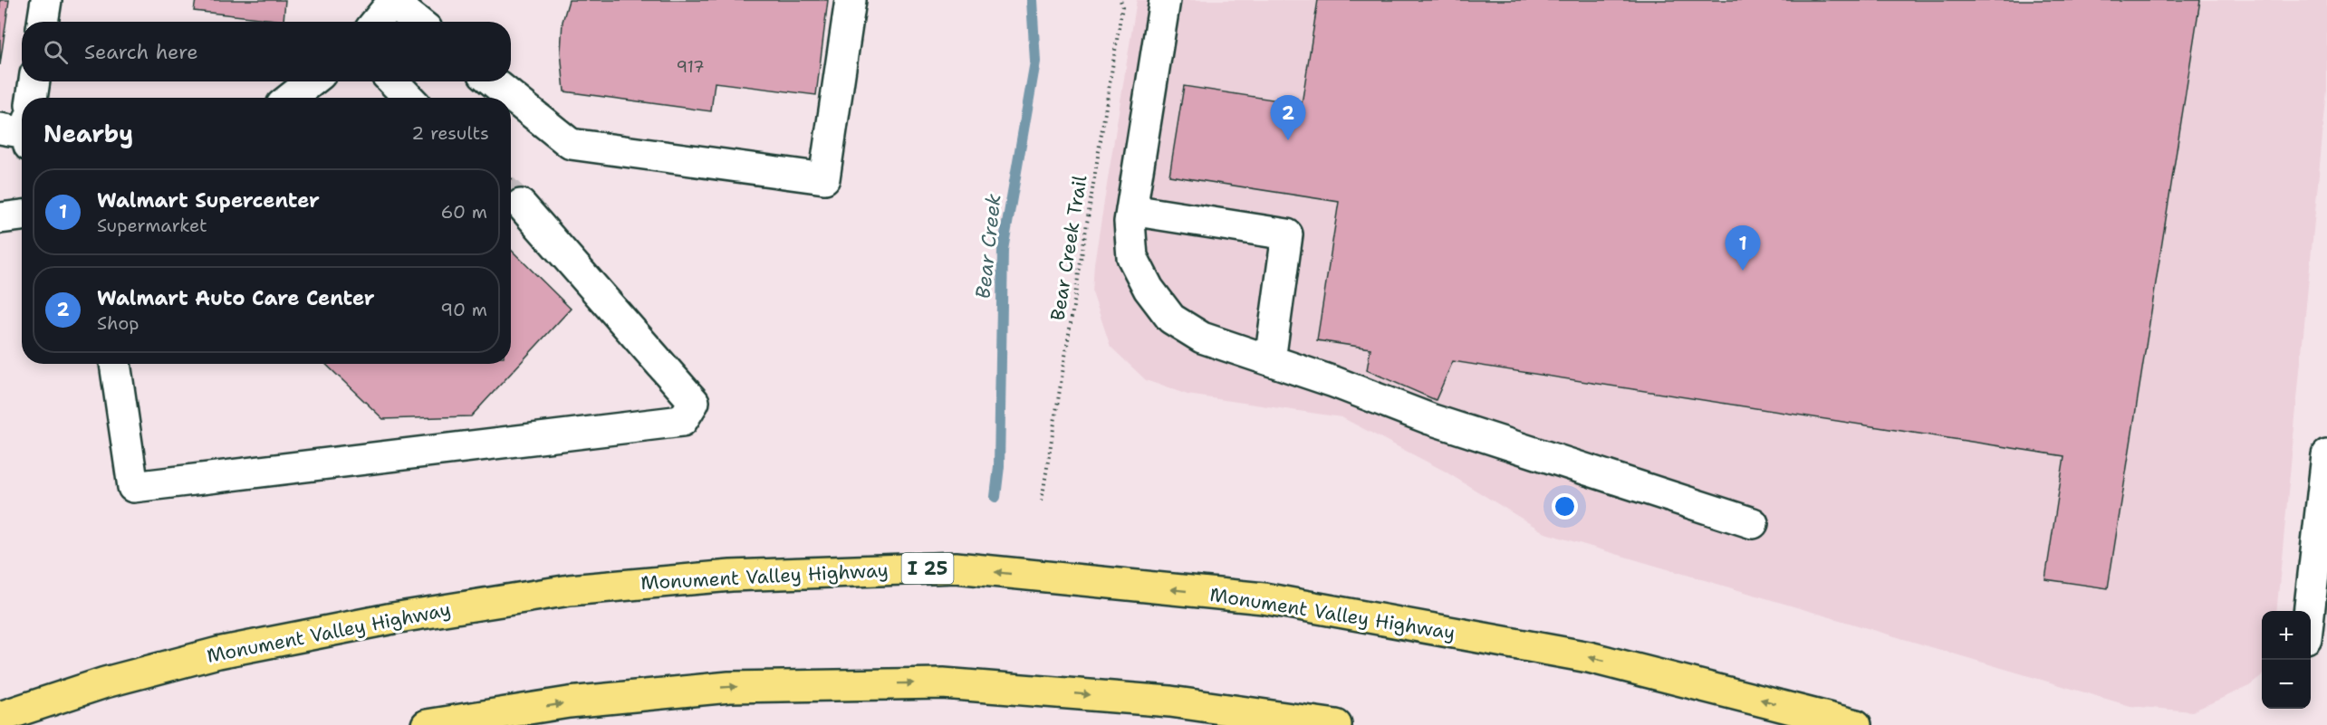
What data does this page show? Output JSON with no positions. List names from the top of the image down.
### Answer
{
  "streets": {
    "highway": ["I 25", "Monument Valley Highway"],
    "path": ["Bear Creek Trail"]
  },
  "water": ["Bear Creek"],
  "house_numbers": ["917"],
  "page": {
    "search": "Search here",
    "pins": ["2", "1"],
    "heading": ["Nearby", "2 results"],
    "list": [
      {
        "mark": "1",
        "name": "Walmart Supercenter",
        "note": "Supermarket",
        "value": "60 m"
      },
      {
        "mark": "2",
        "name": "Walmart Auto Care Center",
        "note": "Shop",
        "value": "90 m"
      }
    ],
    "map_buttons": ["+", "−"]
  }
}
